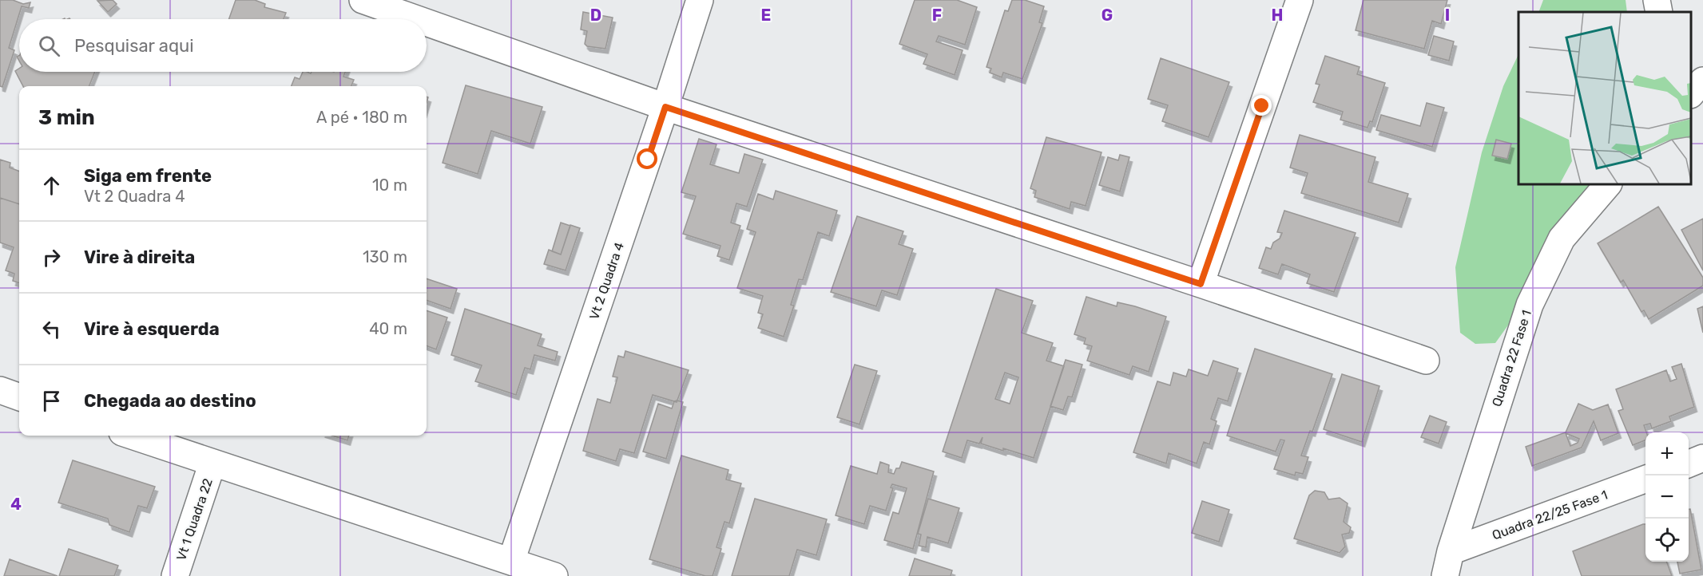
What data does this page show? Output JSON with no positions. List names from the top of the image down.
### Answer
{
  "streets": {
    "street": [
      "Vt 2 Quadra 4",
      "Quadra 22 Fase 1",
      "Quadra 22/25 Fase 1",
      "Vt 1 Quadra 22"
    ]
  },
  "crossings": [
    ["Quadra 22 Fase 1", "Quadra 22/25 Fase 1"]
  ],
  "page": {
    "search": "Pesquisar aqui",
    "heading": ["3 min", "A pé · 180 m"],
    "list": [
      ["Siga em frente", "Vt 2 Quadra 4", "10 m"],
      ["Vire à direita", "130 m"],
      ["Vire à esquerda", "40 m"],
      "Chegada ao destino"
    ],
    "map_buttons": ["+", "−"]
  },
  "grid": {
    "columns": [
      "D",
      "E",
      "F",
      "G",
      "H",
      "I"
    ],
    "rows": ["4"]
  }
}
